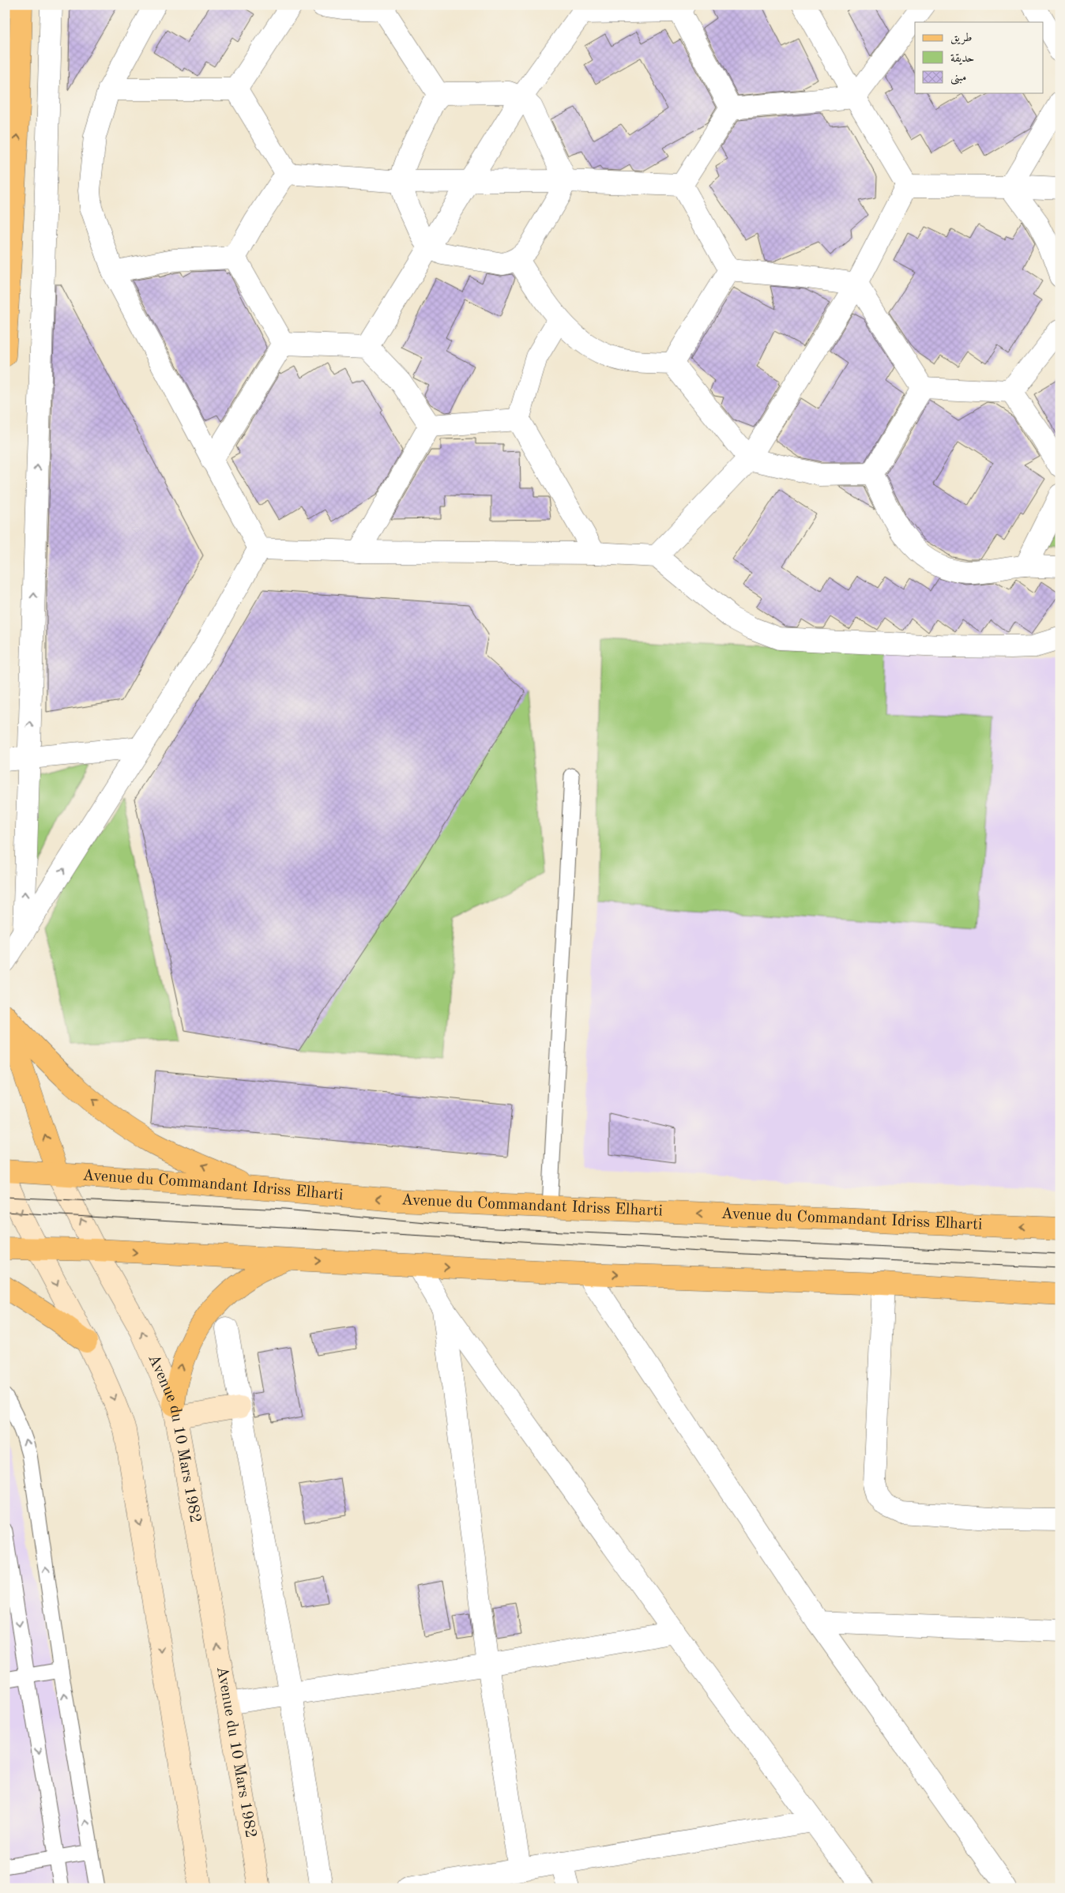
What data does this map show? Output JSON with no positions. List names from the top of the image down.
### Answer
{
  "streets": {
    "main road": ["Avenue du Commandant Idriss Elharti", "Avenue du 10 Mars 1982"]
  },
  "crossings": [
    ["Avenue du Commandant Idriss Elharti", "Avenue du 10 Mars 1982"]
  ],
  "legend": ["طريق", "حديقة", "مبنى"]
}
